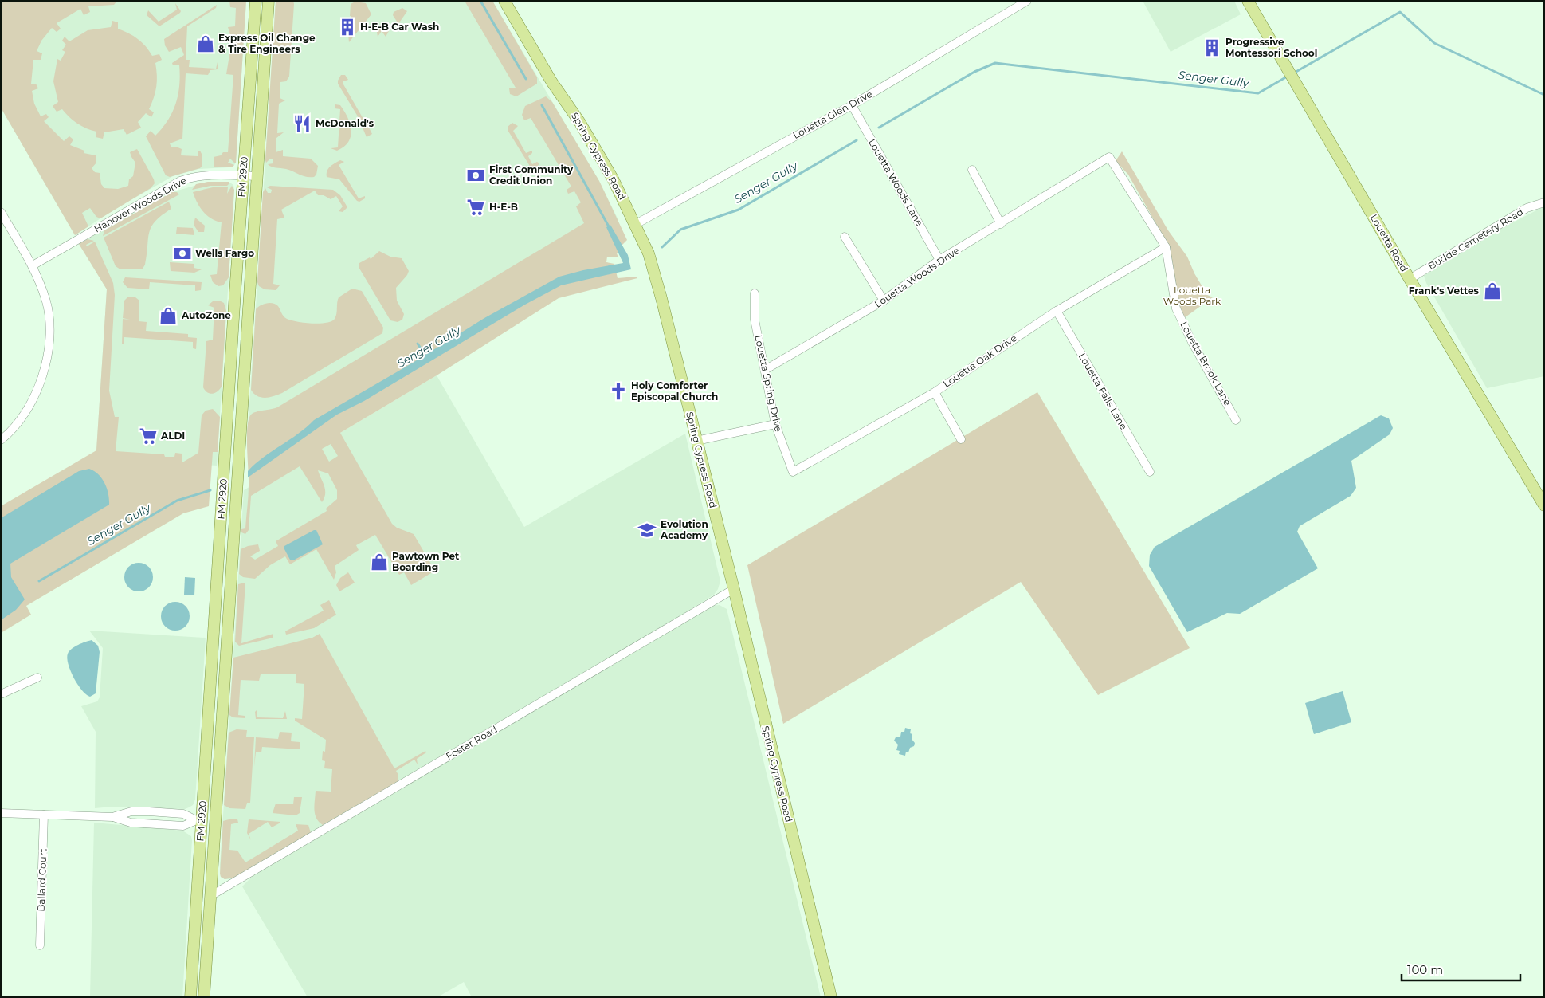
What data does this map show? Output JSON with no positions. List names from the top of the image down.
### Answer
{
  "streets": {
    "main road": ["Spring Cypress Road", "FM 2920", "Louetta Road"],
    "street": [
      "Louetta Glen Drive",
      "Louetta Woods Lane",
      "Hanover Woods Drive",
      "Budde Cemetery Road",
      "Louetta Woods Drive",
      "Louetta Oak Drive",
      "Louetta Brook Lane",
      "Louetta Spring Drive",
      "Louetta Falls Lane",
      "Foster Road",
      "Ballard Court"
    ]
  },
  "crossings": [
    ["Louetta Glen Drive", "Spring Cypress Road"],
    ["Louetta Glen Drive", "Louetta Woods Lane"],
    ["Spring Cypress Road", "Foster Road"],
    ["FM 2920", "Hanover Woods Drive"],
    ["FM 2920", "Foster Road"],
    ["Louetta Woods Lane", "Louetta Woods Drive"],
    ["Budde Cemetery Road", "Louetta Road"],
    ["Louetta Woods Drive", "Louetta Brook Lane"],
    ["Louetta Woods Drive", "Louetta Spring Drive"],
    ["Louetta Oak Drive", "Louetta Brook Lane"],
    ["Louetta Oak Drive", "Louetta Spring Drive"],
    ["Louetta Oak Drive", "Louetta Falls Lane"]
  ],
  "water": ["Senger Gully"],
  "parks": ["Louetta Woods Park"],
  "places": {
    "building": ["H-E-B Car Wash", "Progressive Montessori School"],
    "shop": [
      "Express Oil Change & Tire Engineers",
      "Frank's Vettes",
      "AutoZone",
      "Pawtown Pet Boarding"
    ],
    "restaurant": ["McDonald's"],
    "bank": ["First Community Credit Union", "Wells Fargo"],
    "supermarket": ["H-E-B", "ALDI"],
    "church": ["Holy Comforter Episcopal Church"],
    "school or university": ["Evolution Academy"]
  },
  "scale_bar": "100 m"
}
